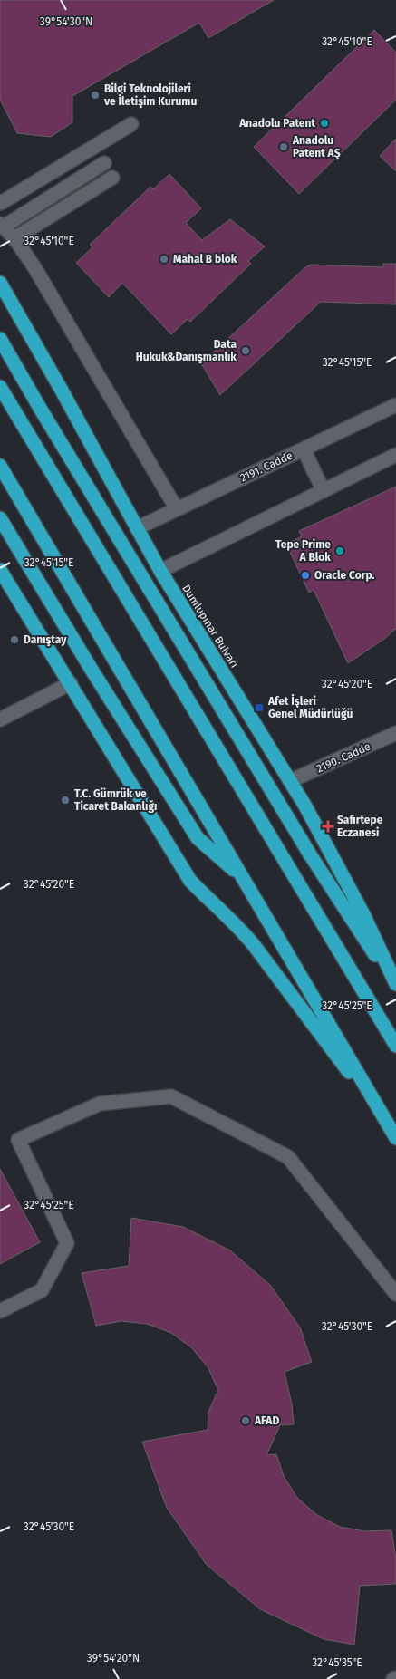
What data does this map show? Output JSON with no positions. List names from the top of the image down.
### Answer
{
  "streets": {
    "highway": ["Dumlupınar Bulvarı"],
    "street": ["2191. Cadde", "2190. Cadde"]
  },
  "crossings": [
    ["2191. Cadde", "Dumlupınar Bulvarı"],
    ["Dumlupınar Bulvarı", "2190. Cadde"]
  ],
  "places": {
    "other": [
      "Bilgi Teknolojileri ve İletişim Kurumu",
      "Anadolu Patent",
      "Anadolu Patent AŞ",
      "Mahal B blok",
      "Data Hukuk&Danışmanlık",
      "Tepe Prime A Blok",
      "Oracle Corp.",
      "Danıştay",
      "T.C. Gümrük ve Ticaret Bakanlığı",
      "AFAD"
    ],
    "transit": ["Afet İşleri Genel Müdürlüğü"],
    "health": ["Safirtepe Eczanesi"]
  },
  "coordinates": [
    "39°54'30\"N",
    "32°45'10\"E",
    "32°45'15\"E",
    "32°45'20\"E",
    "32°45'25\"E",
    "32°45'30\"E",
    "39°54'20\"N",
    "32°45'35\"E"
  ]
}
